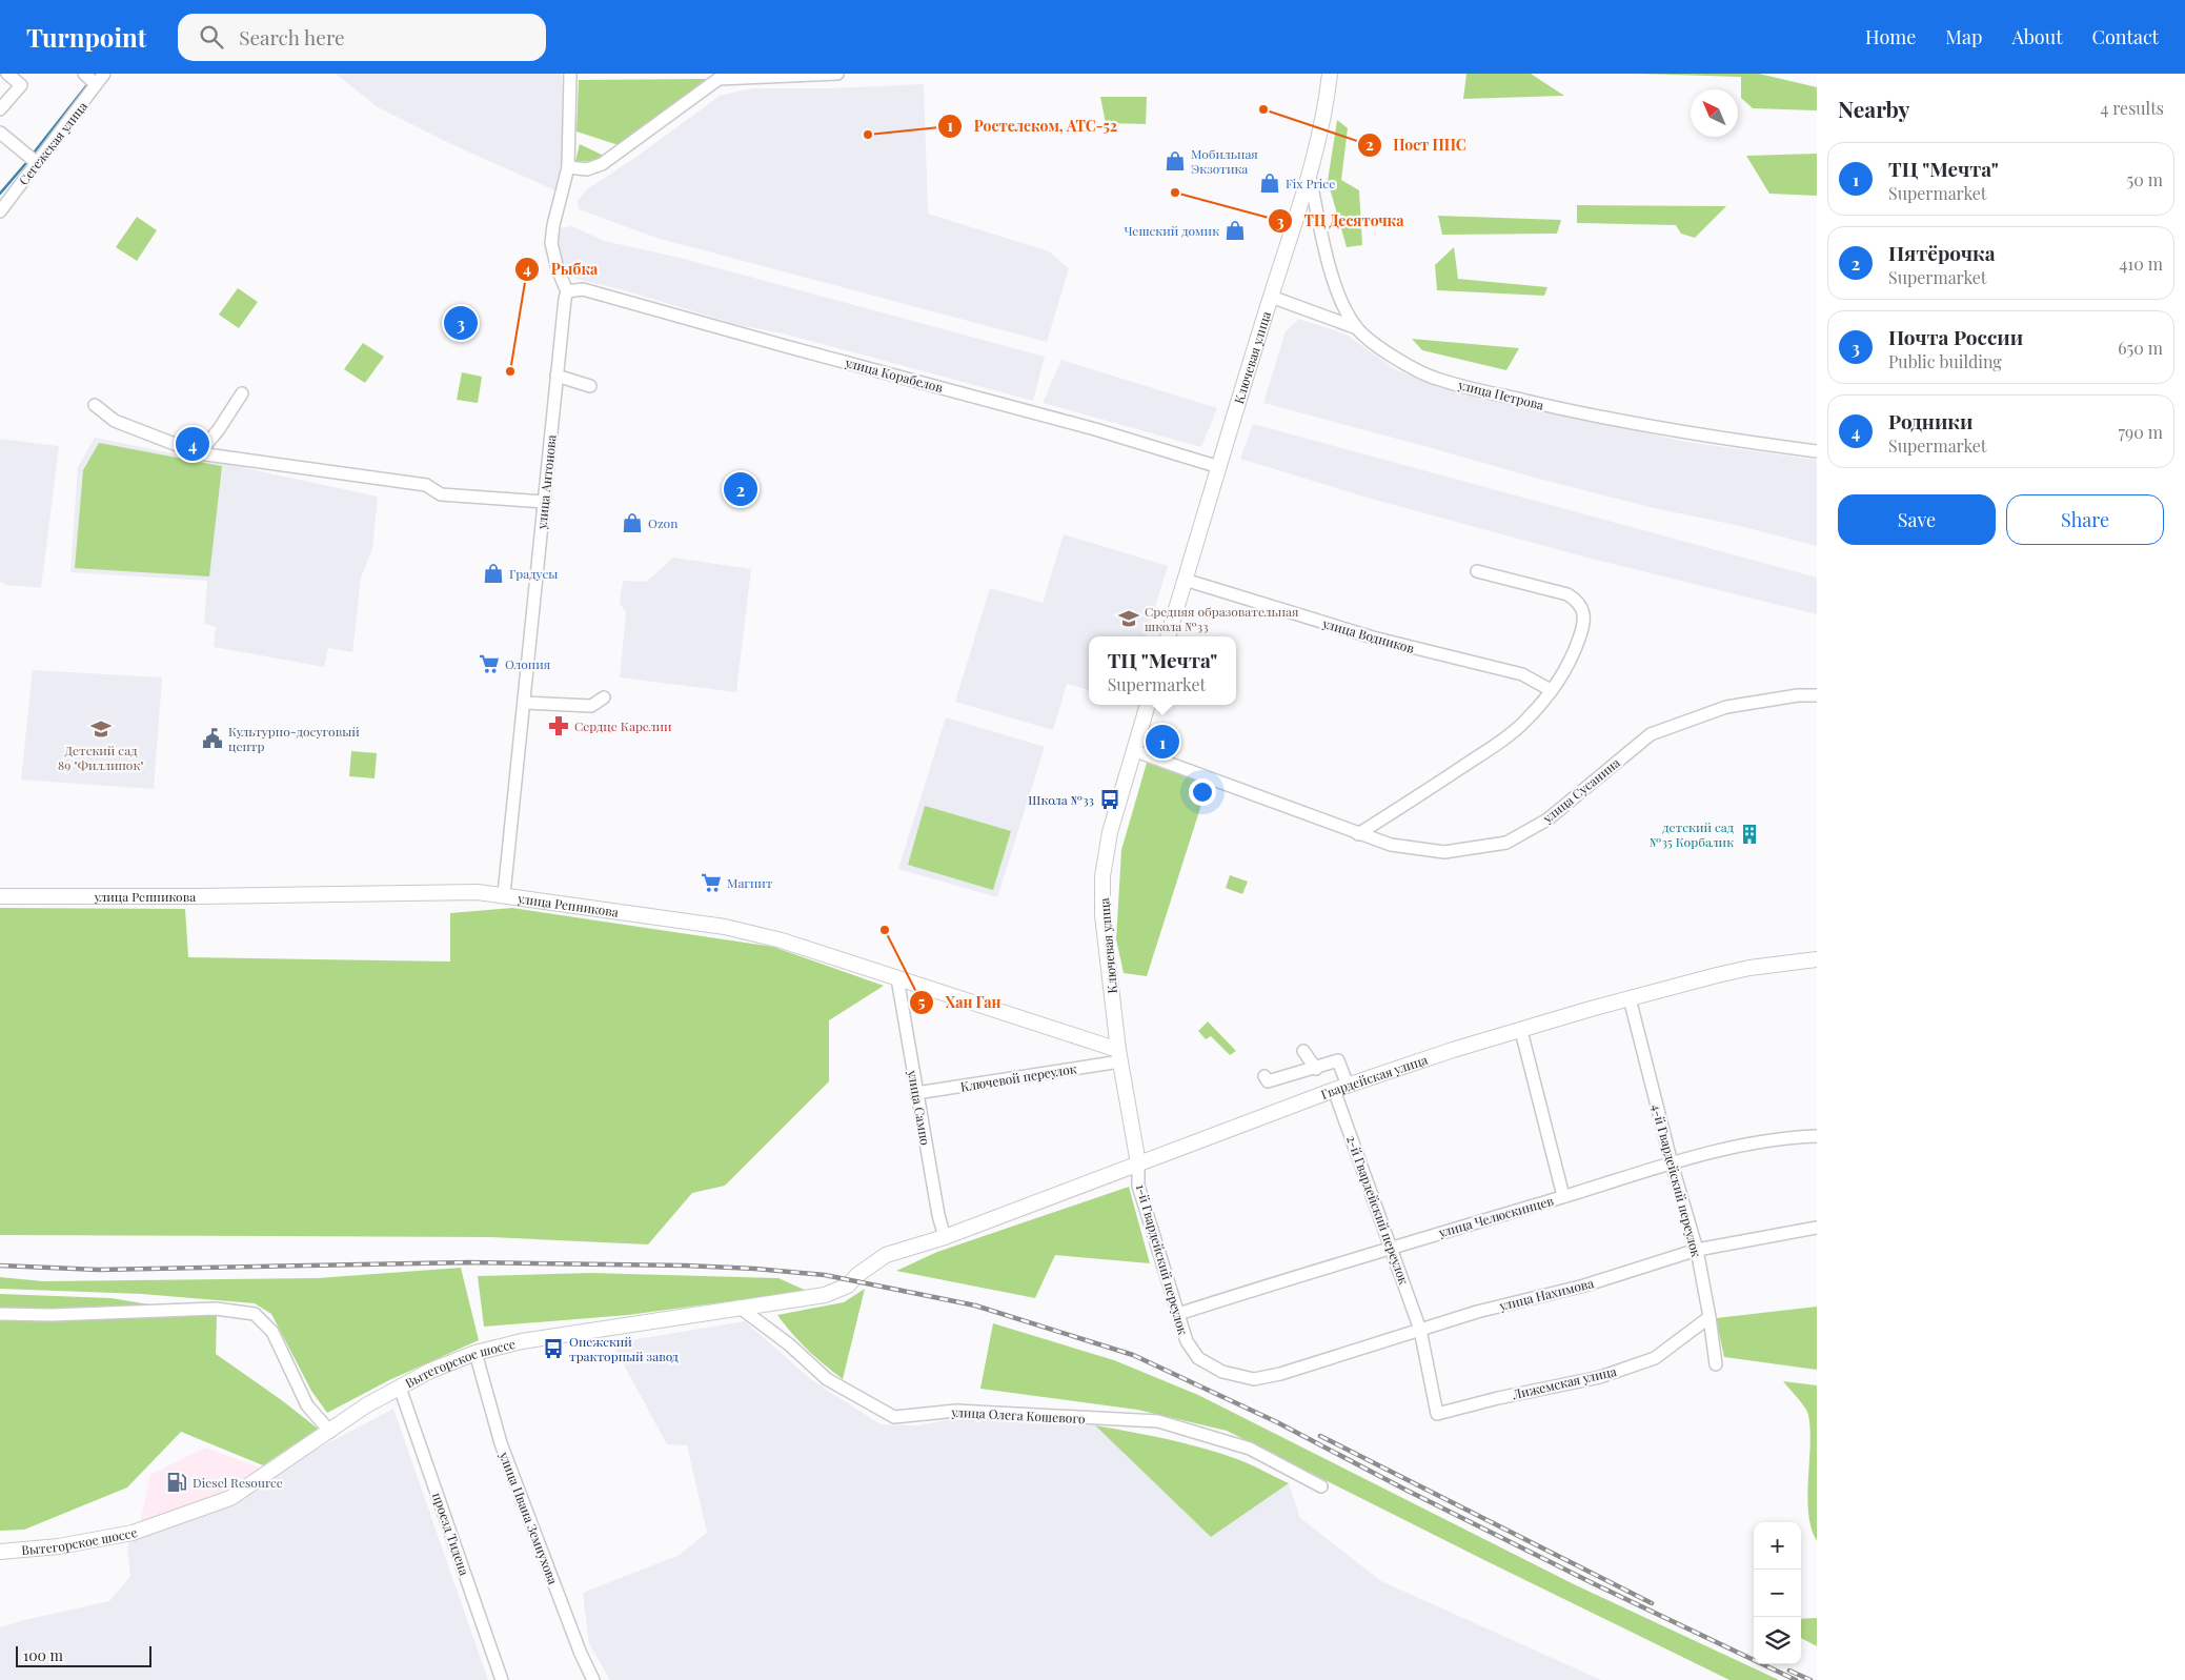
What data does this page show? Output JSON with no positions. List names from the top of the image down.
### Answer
{
  "streets": {
    "main road": [
      "Ключевая улица",
      "улица Репникова",
      "Гвардейская улица",
      "Вытегорское шоссе"
    ],
    "street": [
      "Сегежская улица",
      "улица Корабелов",
      "улица Петрова",
      "улица Антонова",
      "улица Водников",
      "улица Сусанина",
      "Ключевой переулок",
      "улица Сампо",
      "4-й Гвардейский переулок",
      "2-й Гвардейский переулок",
      "улица Челюскинцев",
      "1-й Гвардейский переулок",
      "улица Нахимова",
      "Лижемская улица",
      "улица Олега Кошевого",
      "улица Ивана Земнухова",
      "проезд Тидена"
    ]
  },
  "crossings": [
    ["Ключевая улица", "улица Корабелов"],
    ["Ключевая улица", "улица Петрова"],
    ["Ключевая улица", "улица Водников"],
    ["Ключевая улица", "улица Сусанина"],
    ["Ключевая улица", "улица Репникова"],
    ["Ключевая улица", "Ключевой переулок"],
    ["Ключевая улица", "Гвардейская улица"],
    ["Ключевая улица", "1-й Гвардейский переулок"],
    ["улица Корабелов", "улица Антонова"],
    ["улица Антонова", "улица Репникова"],
    ["улица Репникова", "Ключевой переулок"],
    ["улица Репникова", "улица Сампо"],
    ["Ключевой переулок", "улица Сампо"],
    ["Гвардейская улица", "улица Сампо"],
    ["Гвардейская улица", "4-й Гвардейский переулок"],
    ["Гвардейская улица", "2-й Гвардейский переулок"],
    ["Гвардейская улица", "1-й Гвардейский переулок"],
    ["Гвардейская улица", "Вытегорское шоссе"],
    ["улица Сампо", "Вытегорское шоссе"],
    ["4-й Гвардейский переулок", "улица Челюскинцев"],
    ["4-й Гвардейский переулок", "улица Нахимова"],
    ["4-й Гвардейский переулок", "Лижемская улица"],
    ["2-й Гвардейский переулок", "улица Челюскинцев"],
    ["2-й Гвардейский переулок", "улица Нахимова"],
    ["2-й Гвардейский переулок", "Лижемская улица"],
    ["улица Челюскинцев", "1-й Гвардейский переулок"],
    ["1-й Гвардейский переулок", "улица Нахимова"],
    ["Вытегорское шоссе", "улица Олега Кошевого"],
    ["Вытегорское шоссе", "улица Ивана Земнухова"],
    ["Вытегорское шоссе", "проезд Тидена"]
  ],
  "places": {
    "other": [
      "Пост ППС",
      "Ростелеком, АТС-52",
      "ТЦ Десяточка",
      "Рыбка",
      "Хан Ган"
    ],
    "shop": [
      "Мобильная Экзотика",
      "Fix Price",
      "Чешский домик",
      "Ozon",
      "Градусы"
    ],
    "school or university": ["Средняя образовательная школа №33", "Детский сад 89 \"Филлипок\""],
    "supermarket": ["Олония", "Магнит"],
    "pharmacy": ["Сердце Карелии"],
    "public building": ["Культурно-досуговый центр"],
    "bus stop": ["Школа №33", "Онежский тракторный завод"],
    "building": ["детский сад №35 Корбалик"],
    "fuel station": ["Diesel Resource"]
  },
  "scale_bar": "100 m",
  "north": "top left",
  "page": {
    "header": "Turnpoint",
    "search": "Search here",
    "nav": [
      "Home",
      "Map",
      "About",
      "Contact"
    ],
    "heading": ["Nearby", "4 results"],
    "list": [
      {
        "mark": "1",
        "name": "ТЦ \"Мечта\"",
        "note": "Supermarket",
        "value": "50 m"
      },
      {
        "mark": "2",
        "name": "Пятёрочка",
        "note": "Supermarket",
        "value": "410 m"
      },
      {
        "mark": "3",
        "name": "Почта России",
        "note": "Public building",
        "value": "650 m"
      },
      {
        "mark": "4",
        "name": "Родники",
        "note": "Supermarket",
        "value": "790 m"
      }
    ],
    "pins": [
      "3",
      "4",
      "2",
      "1"
    ],
    "buttons": ["Save", "Share"],
    "popup": ["ТЦ \"Мечта\"", "Supermarket"],
    "map_buttons": ["+", "−"],
    "scale": "100 m"
  }
}
